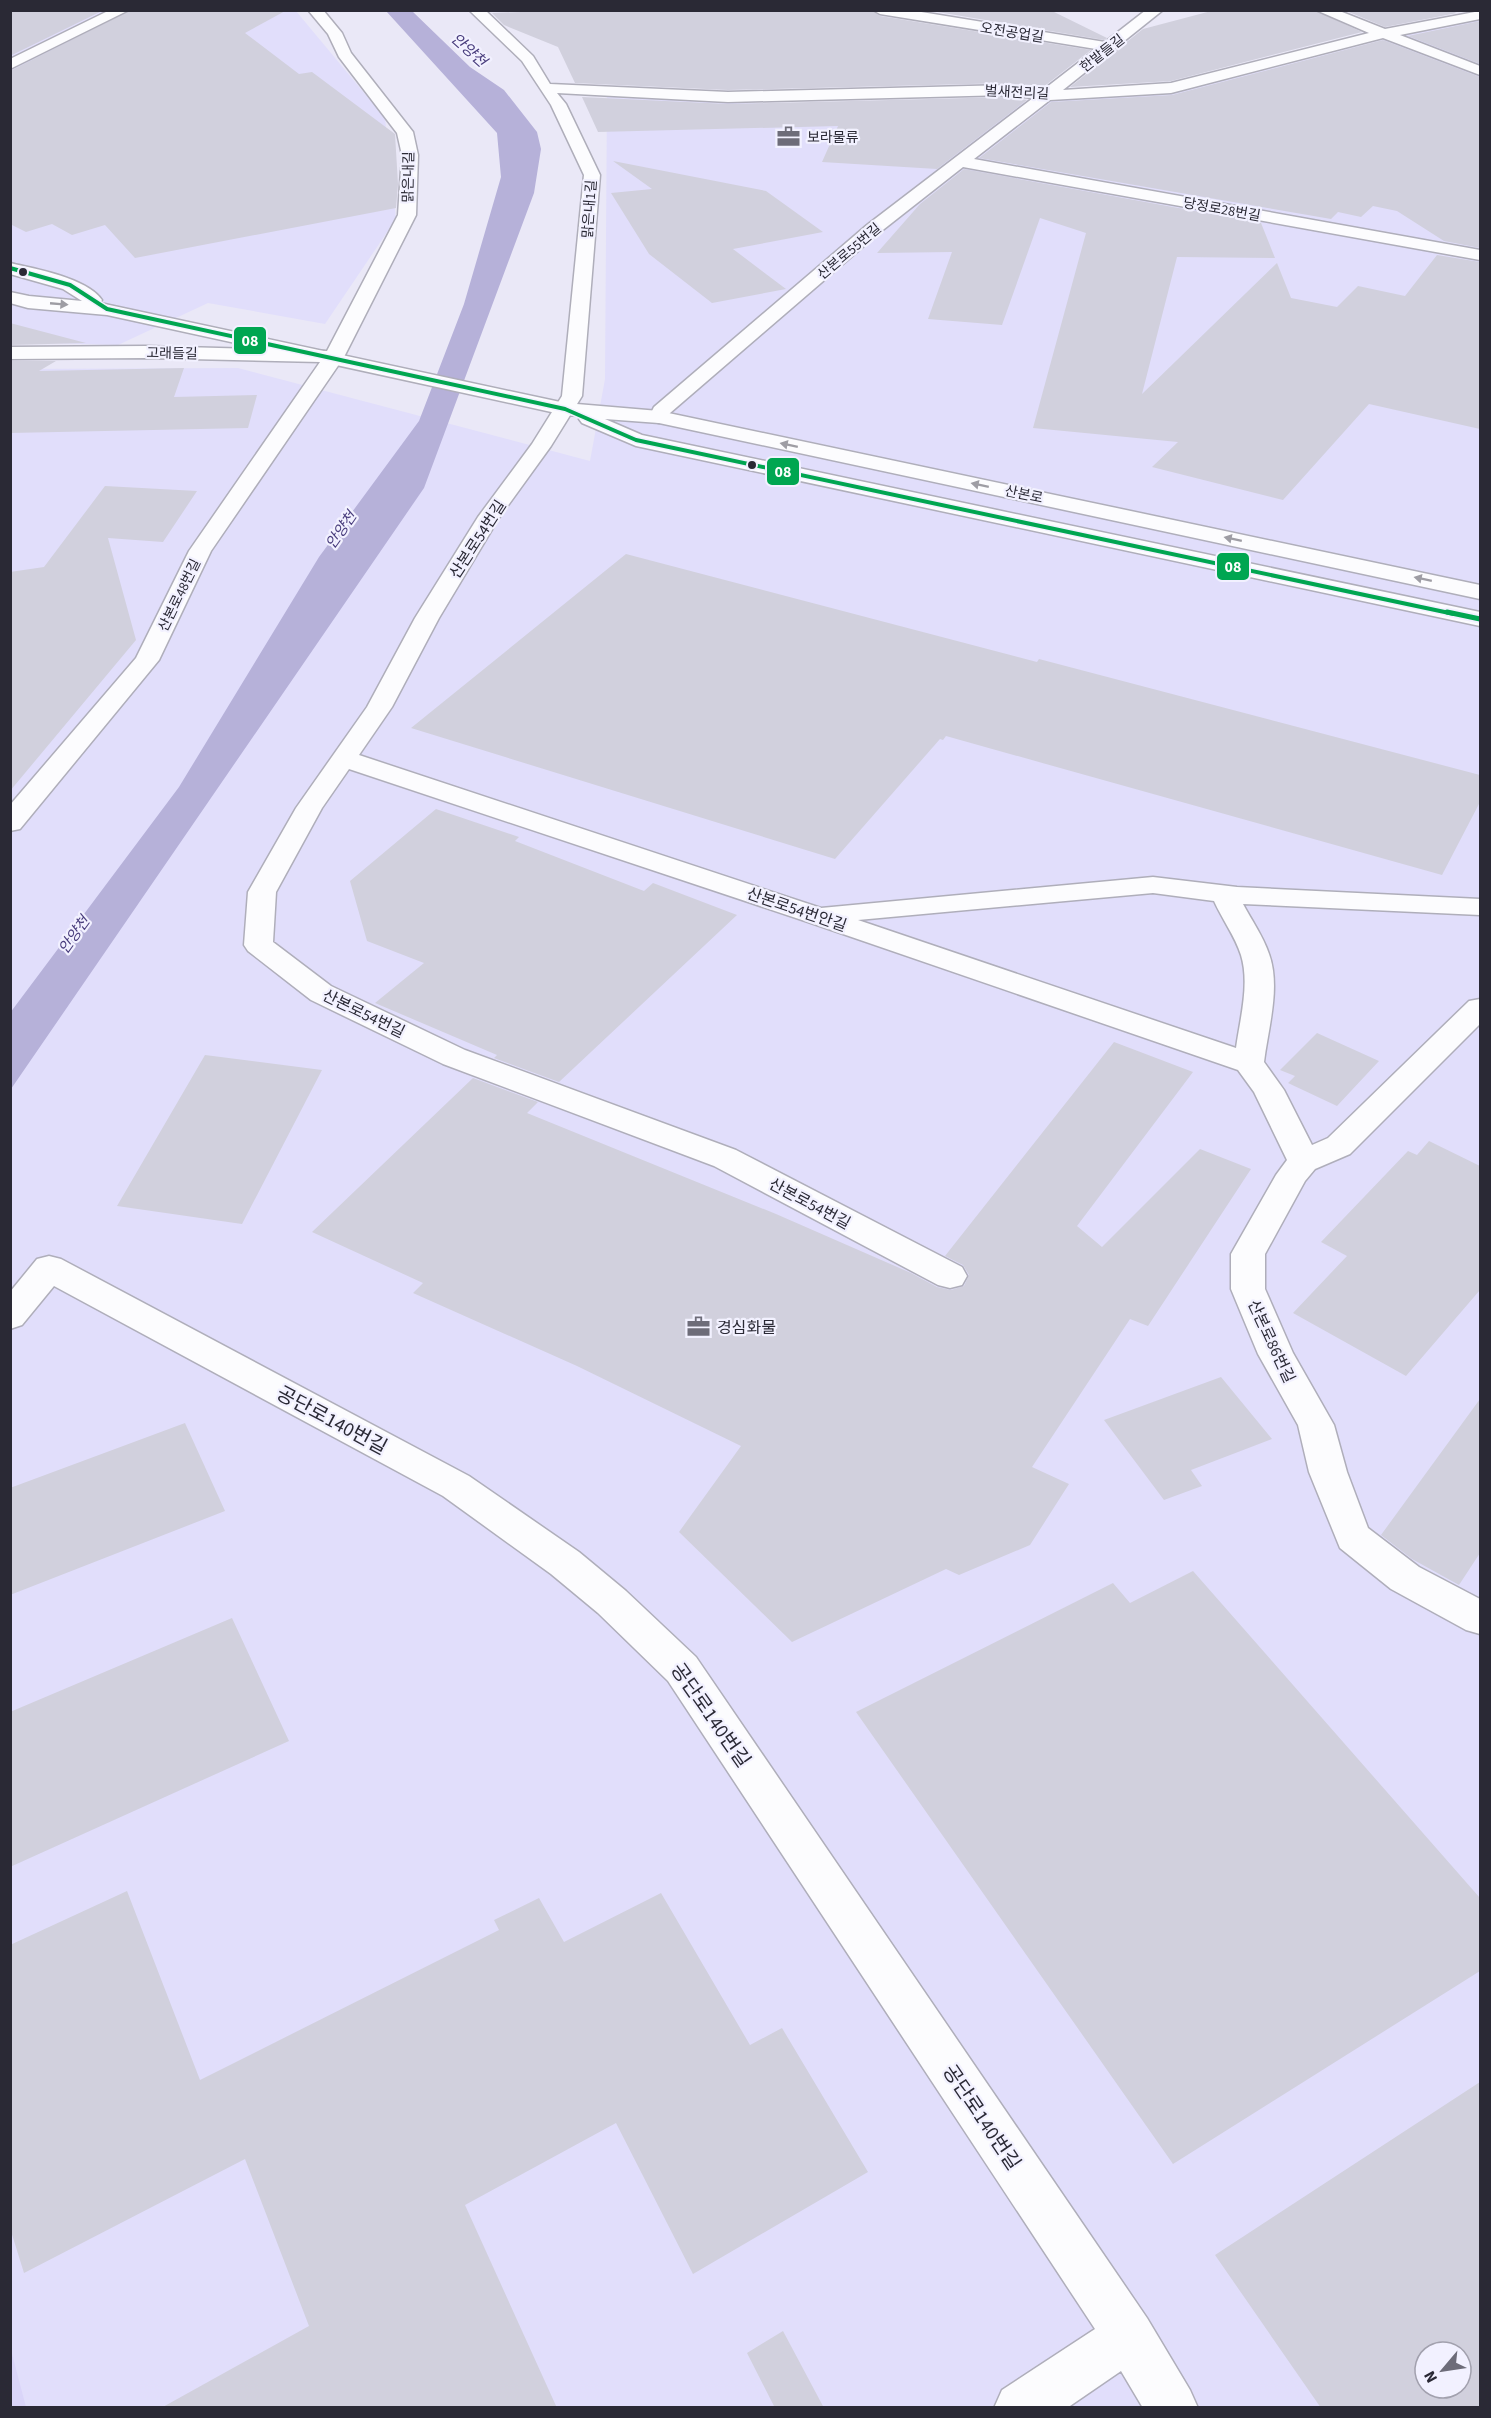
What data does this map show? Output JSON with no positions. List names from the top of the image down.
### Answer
{
  "streets": {
    "street": [
      "오전공업길",
      "한밭들길",
      "벌새전리길",
      "맑은내길",
      "맑은내1길",
      "당정로28번길",
      "산본로55번길",
      "고래들길",
      "산본로",
      "산본로54번길",
      "산본로48번길",
      "산본로54번안길",
      "산본로86번길",
      "공단로140번길"
    ]
  },
  "crossings": [
    ["오전공업길", "한밭들길"],
    ["한밭들길", "벌새전리길"],
    ["한밭들길", "산본로55번길"],
    ["벌새전리길", "맑은내1길"],
    ["벌새전리길", "산본로55번길"],
    ["맑은내길", "고래들길"],
    ["맑은내길", "산본로48번길"],
    ["맑은내1길", "산본로"],
    ["맑은내1길", "산본로54번길"],
    ["당정로28번길", "산본로55번길"],
    ["산본로55번길", "산본로"],
    ["고래들길", "산본로48번길"],
    ["산본로", "산본로54번길"],
    ["산본로54번길", "산본로54번안길"]
  ],
  "water": ["안양천"],
  "places": {
    "office": ["보라물류", "경심화물"]
  },
  "lines": ["transit line 08"],
  "north": "bottom left"
}
